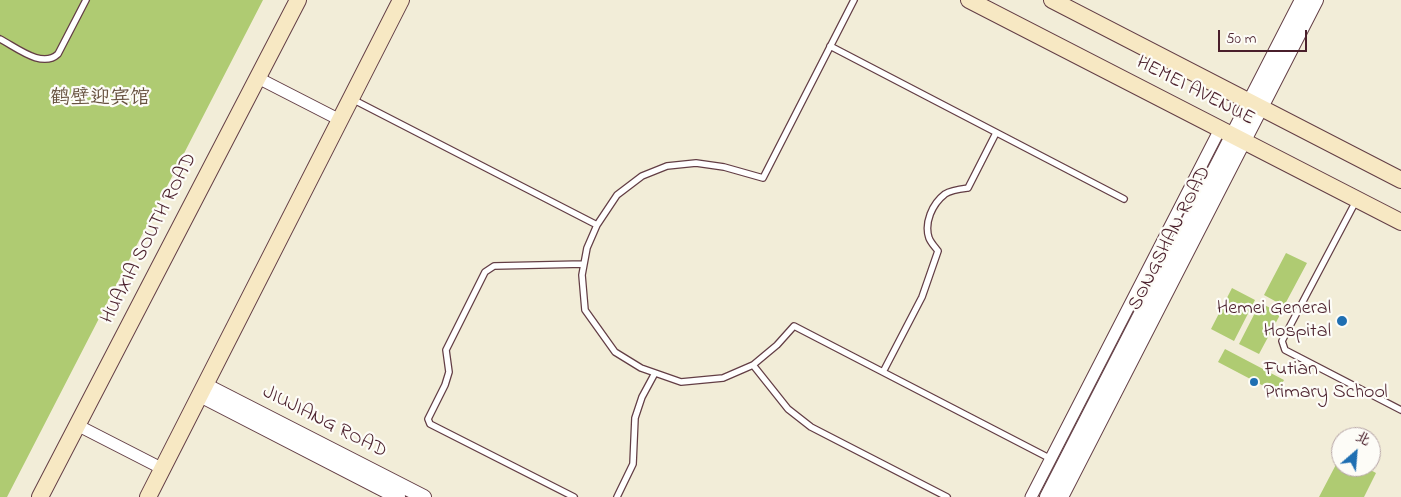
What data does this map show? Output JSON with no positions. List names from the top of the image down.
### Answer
{
  "streets": {
    "main road": ["HEMEI AVENUE", "HUAXIA SOUTH ROAD"],
    "street": ["SONGSHAN ROAD", "JIUJIANG ROAD"]
  },
  "crossings": [
    ["HEMEI AVENUE", "SONGSHAN ROAD"]
  ],
  "parks": ["鹤壁迎宾馆"],
  "places": ["Hemei General Hospital", "Futian Primary School"],
  "scale_bar": "50 m",
  "north": "top right"
}
